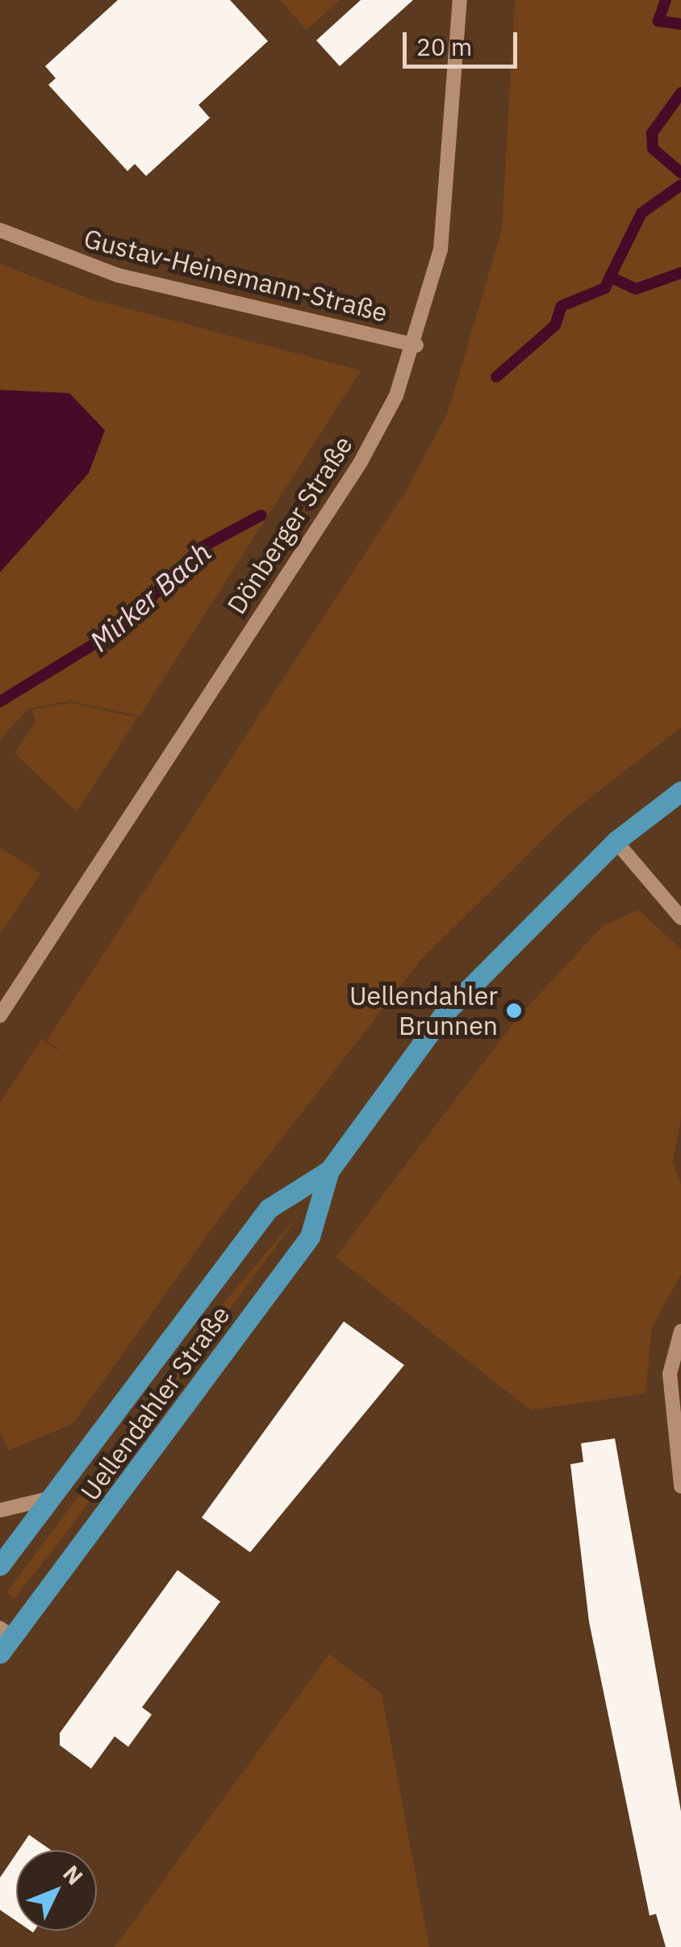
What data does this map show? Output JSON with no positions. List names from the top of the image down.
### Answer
{
  "streets": {
    "main road": ["Uellendahler Straße"],
    "street": ["Gustav-Heinemann-Straße", "Dönberger Straße"]
  },
  "crossings": [
    ["Gustav-Heinemann-Straße", "Dönberger Straße"]
  ],
  "water": ["Mirker Bach"],
  "places": ["Uellendahler Brunnen"],
  "scale_bar": "20 m",
  "north": "top right"
}
